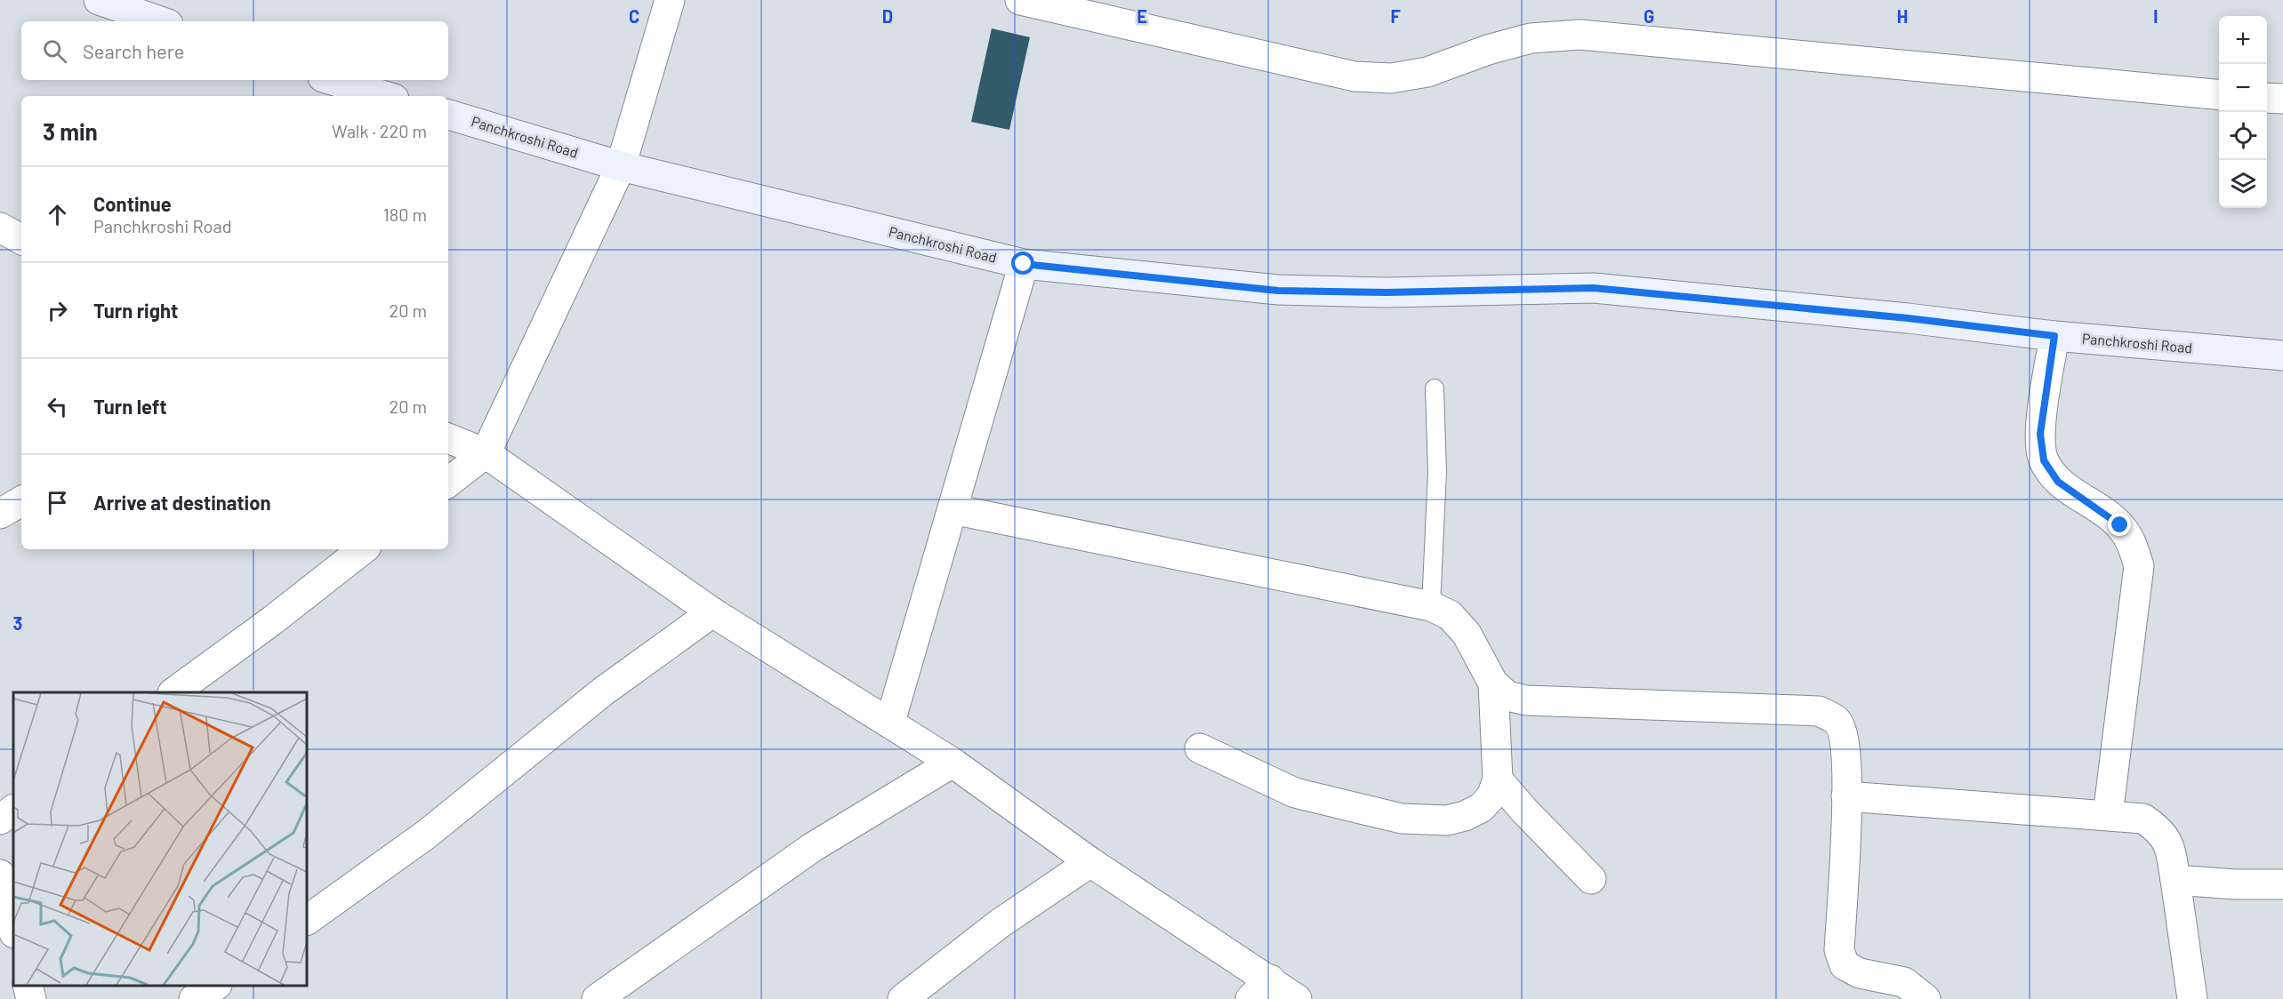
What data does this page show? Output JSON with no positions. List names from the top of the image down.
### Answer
{
  "streets": {
    "street": ["Panchkroshi Road"]
  },
  "page": {
    "map_buttons": ["+", "−"],
    "search": "Search here",
    "heading": ["3 min", "Walk · 220 m"],
    "list": [
      ["Continue", "Panchkroshi Road", "180 m"],
      ["Turn right", "20 m"],
      ["Turn left", "20 m"],
      "Arrive at destination"
    ]
  },
  "grid": {
    "columns": [
      "C",
      "D",
      "E",
      "F",
      "G",
      "H",
      "I"
    ],
    "rows": ["3"]
  }
}
